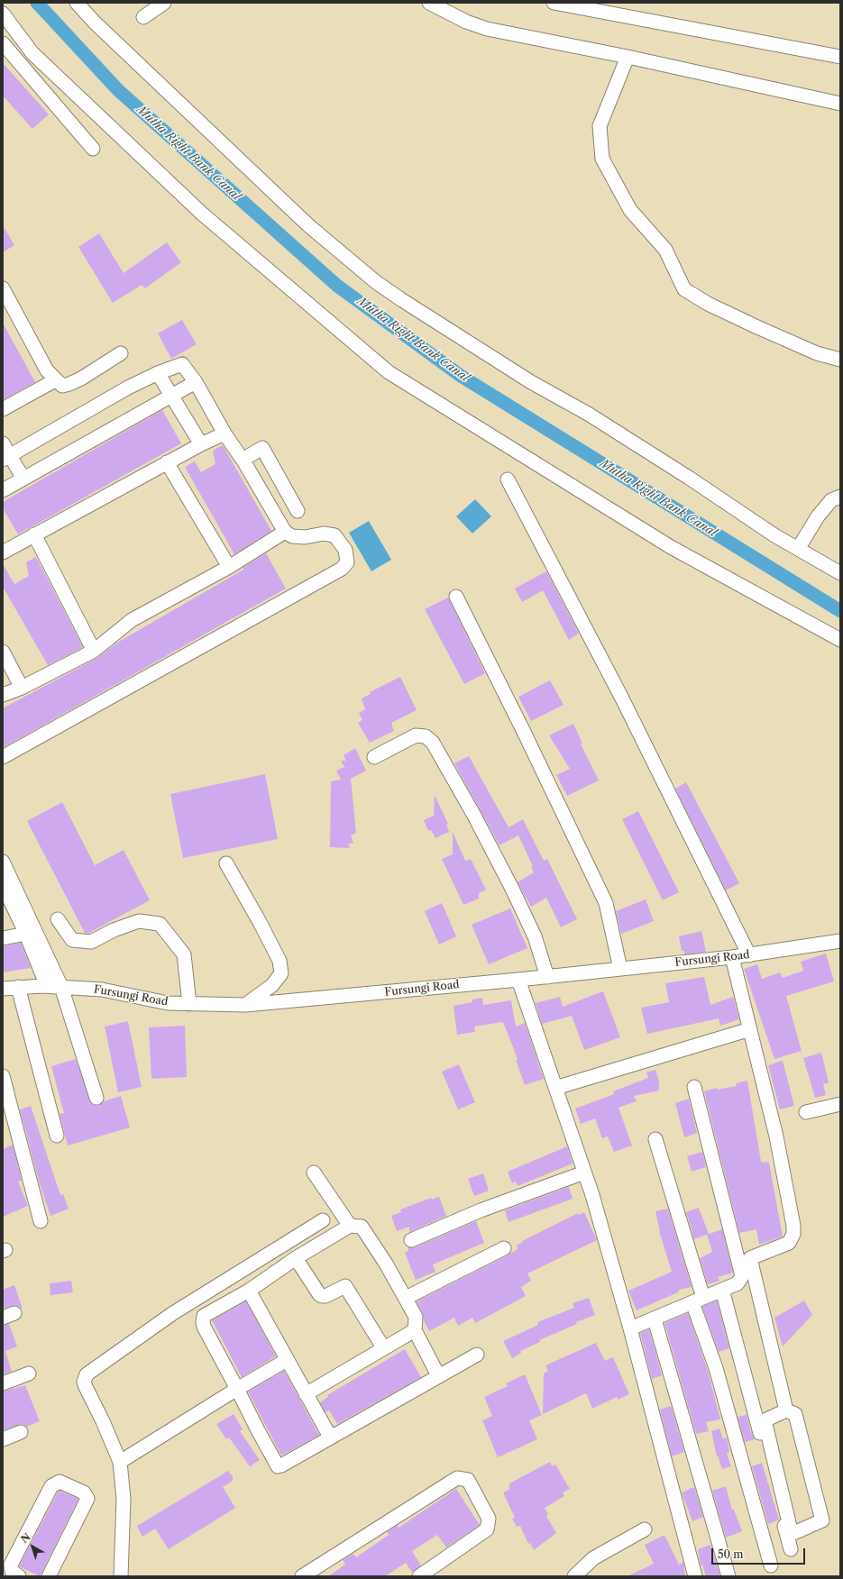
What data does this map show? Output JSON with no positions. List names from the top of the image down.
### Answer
{
  "streets": {
    "street": ["Fursungi Road"]
  },
  "water": ["Mutha Right Bank Canal"],
  "scale_bar": "50 m",
  "north": "top left"
}
